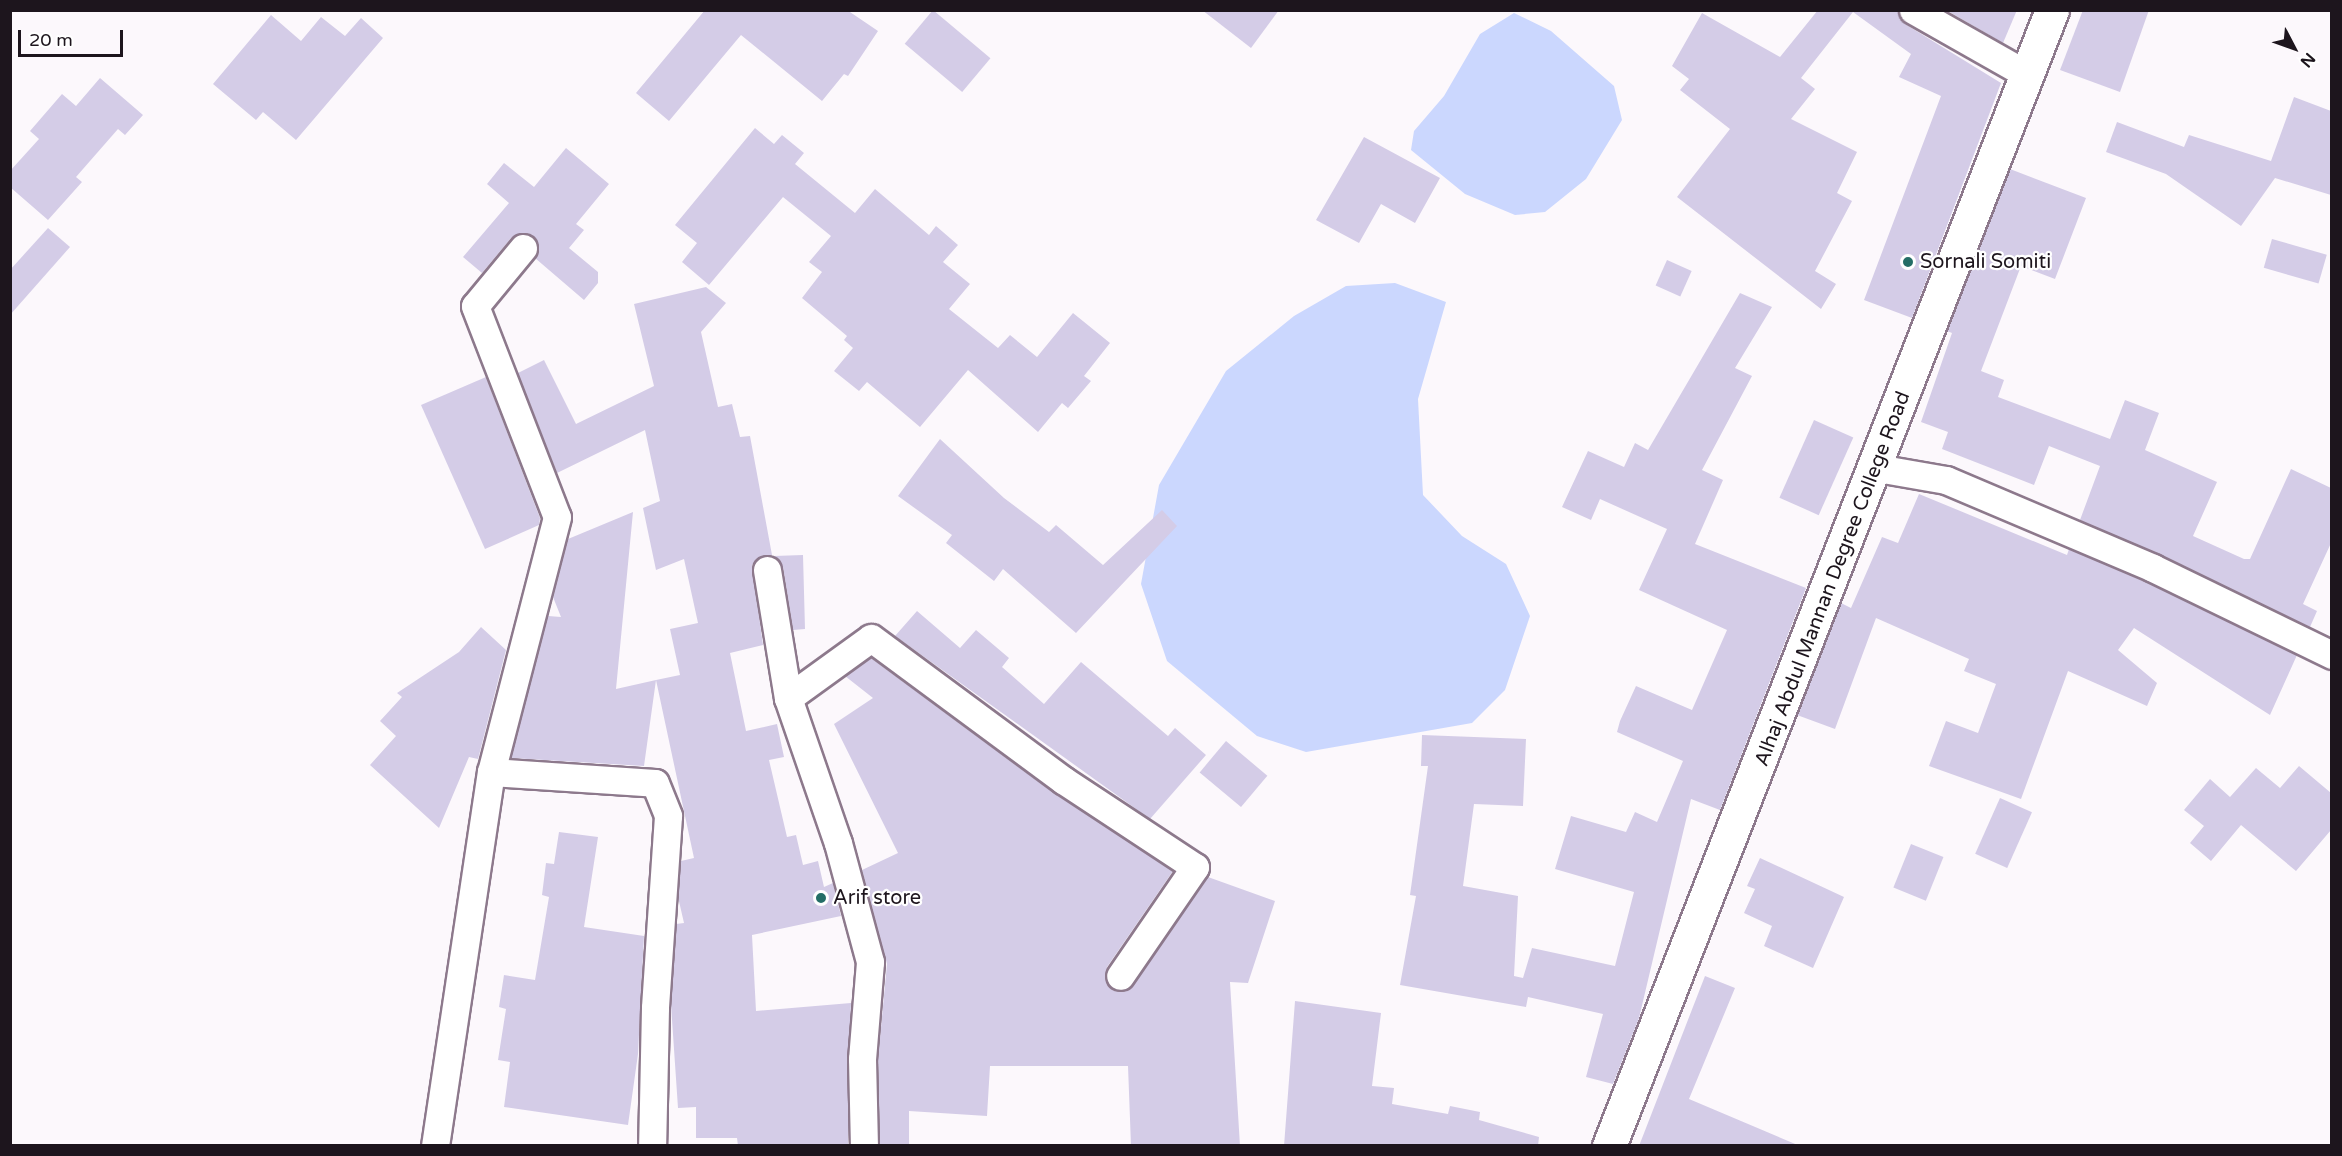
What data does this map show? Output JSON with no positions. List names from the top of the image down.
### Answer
{
  "streets": {
    "street": ["Alhaj Abdul Mannan Degree College Road"]
  },
  "places": ["Sornali Somiti", "Arif store"],
  "scale_bar": "20 m",
  "north": "bottom right"
}
